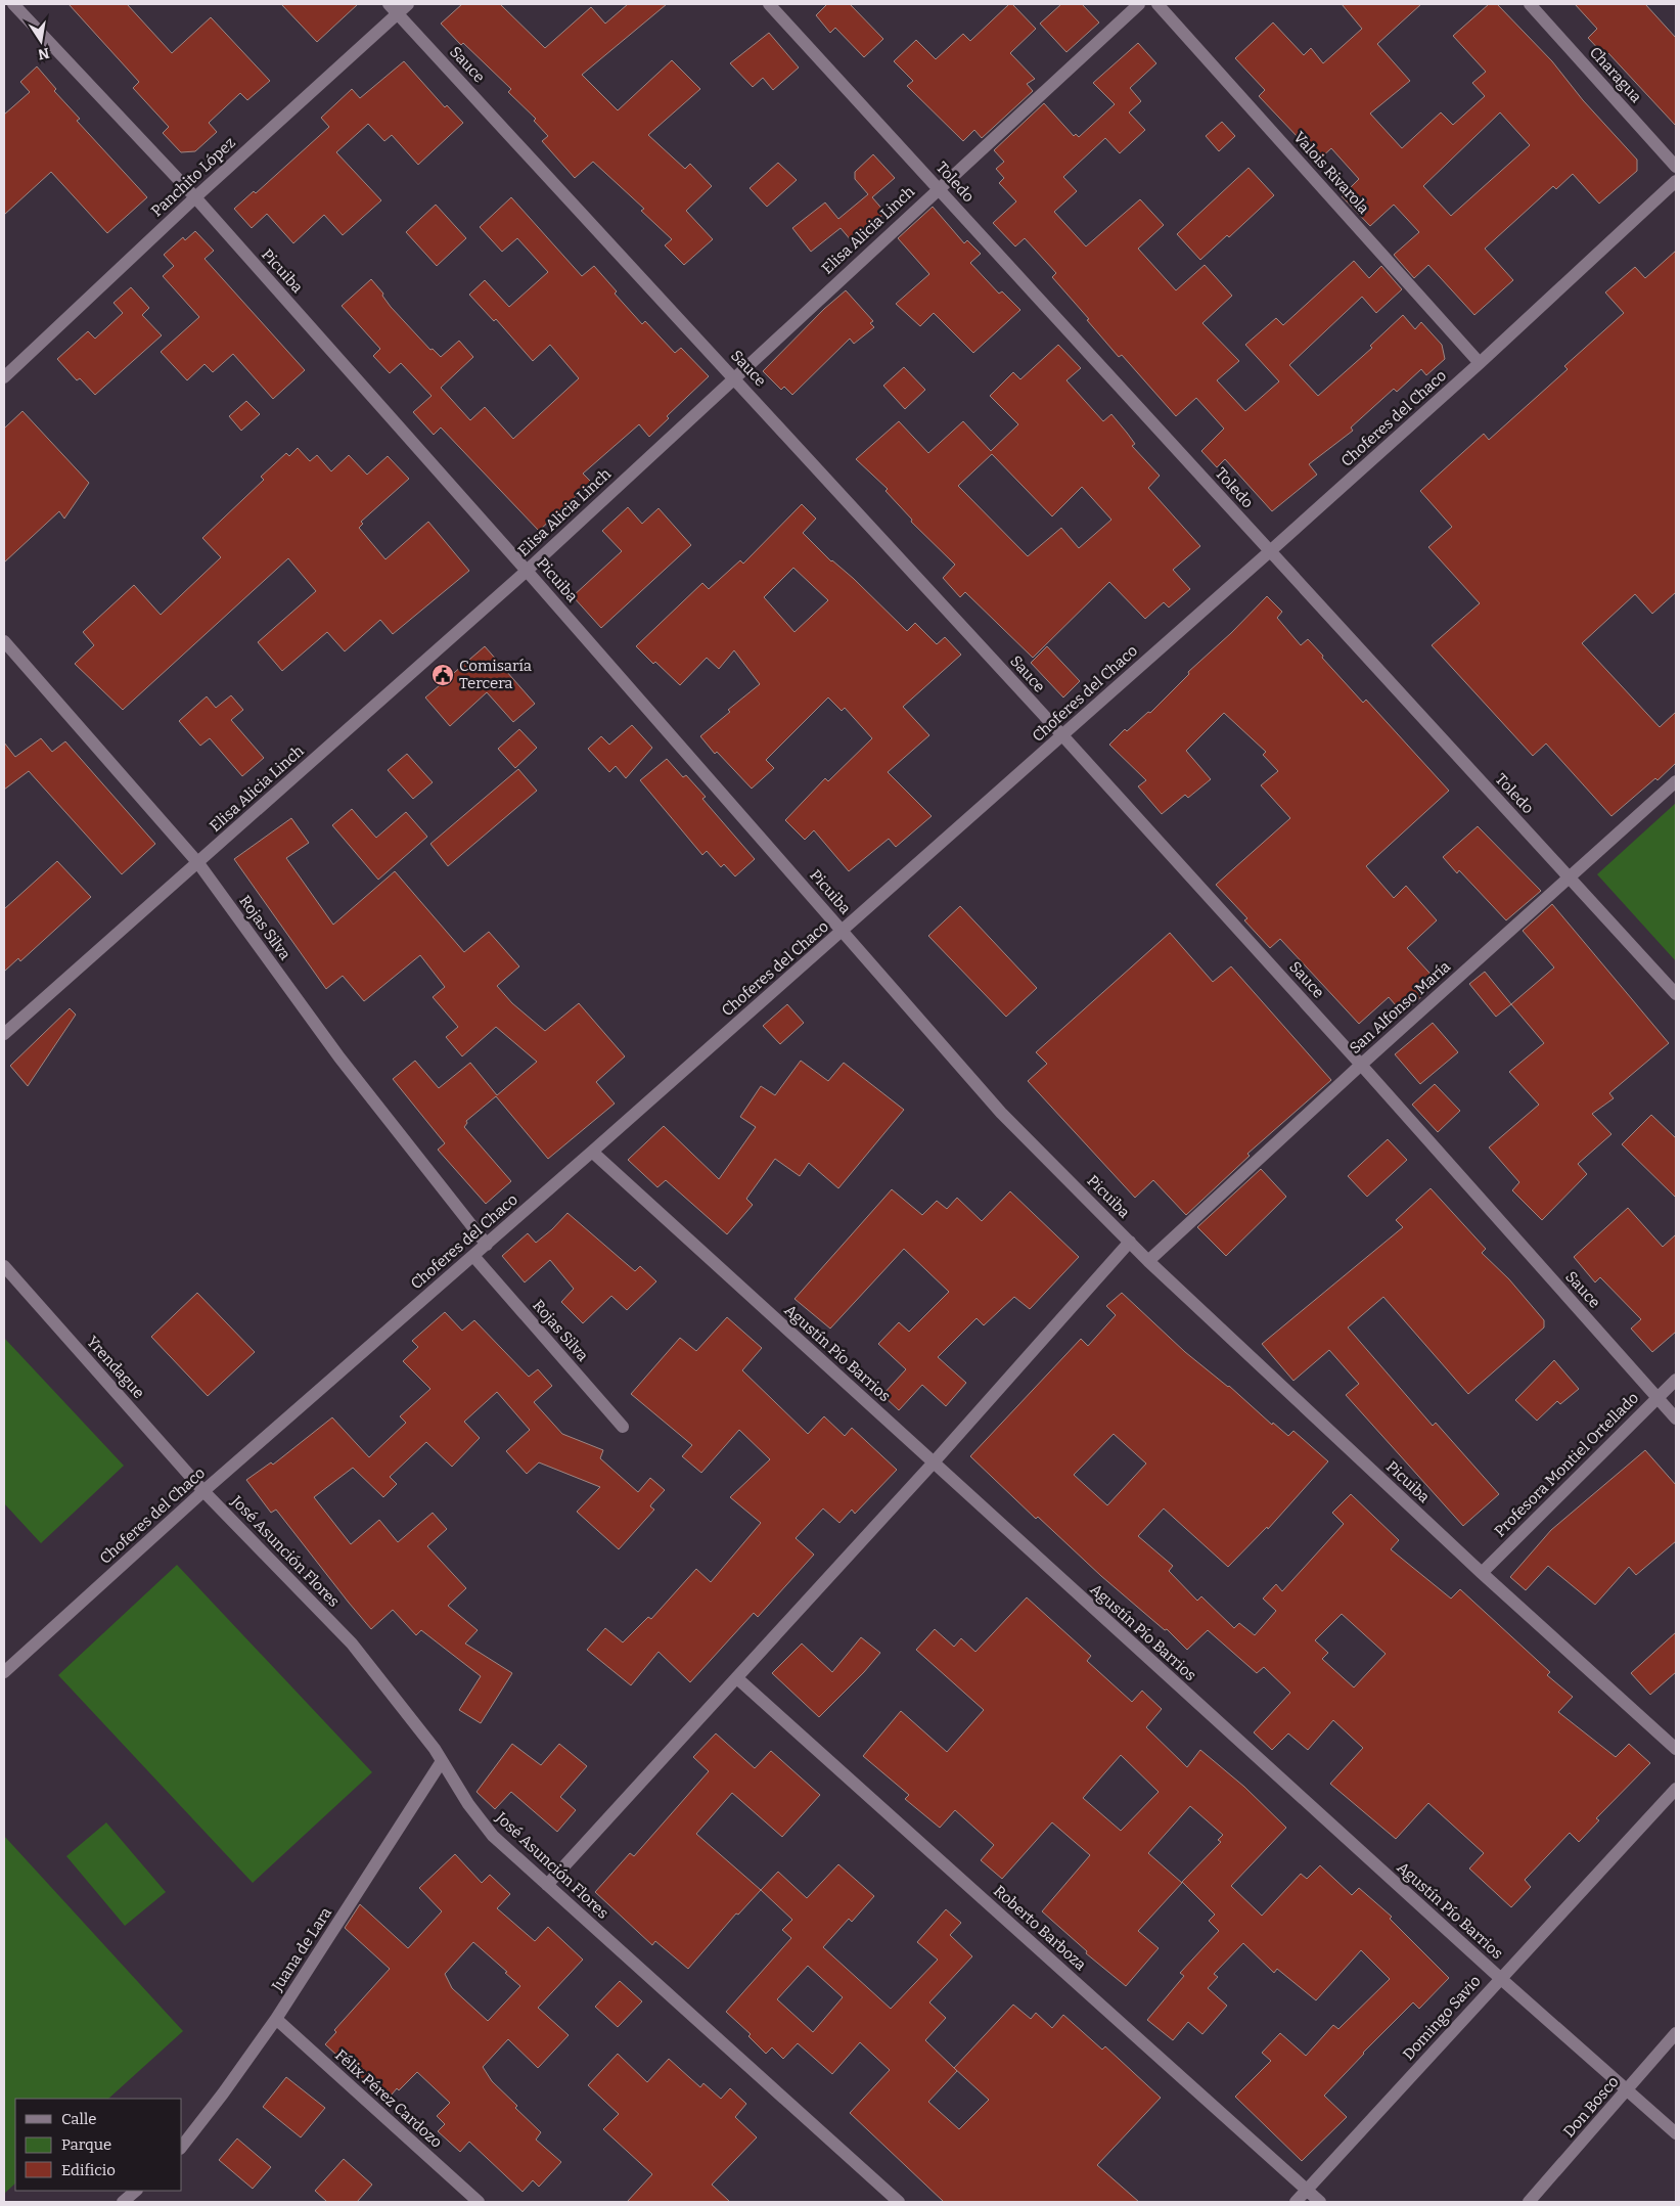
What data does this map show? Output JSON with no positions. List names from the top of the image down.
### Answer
{
  "streets": {
    "street": [
      "Sauce",
      "Charagua",
      "Valois Rivarola",
      "Panchito López",
      "Toledo",
      "Elisa Alicia Linch",
      "Picuiba",
      "Choferes del Chaco",
      "Rojas Silva",
      "San Alfonso María",
      "Agustín Pío Barrios",
      "Yrendague",
      "Profesora Montiel Ortellado",
      "José Asunción Flores",
      "Roberto Barboza",
      "Juana de Lara",
      "Domingo Savio",
      "Félix Pérez Cardozo",
      "Don Bosco"
    ]
  },
  "crossings": [
    ["Sauce", "Panchito López"],
    ["Sauce", "Elisa Alicia Linch"],
    ["Sauce", "Choferes del Chaco"],
    ["Sauce", "San Alfonso María"],
    ["Sauce", "Profesora Montiel Ortellado"],
    ["Valois Rivarola", "Choferes del Chaco"],
    ["Panchito López", "Picuiba"],
    ["Toledo", "Elisa Alicia Linch"],
    ["Toledo", "Choferes del Chaco"],
    ["Toledo", "San Alfonso María"],
    ["Elisa Alicia Linch", "Picuiba"],
    ["Elisa Alicia Linch", "Rojas Silva"],
    ["Picuiba", "Choferes del Chaco"],
    ["Picuiba", "San Alfonso María"],
    ["Picuiba", "Profesora Montiel Ortellado"],
    ["Choferes del Chaco", "Rojas Silva"],
    ["Choferes del Chaco", "Agustín Pío Barrios"],
    ["Choferes del Chaco", "Yrendague"],
    ["Choferes del Chaco", "José Asunción Flores"],
    ["Agustín Pío Barrios", "Domingo Savio"],
    ["Agustín Pío Barrios", "Don Bosco"],
    ["Yrendague", "José Asunción Flores"],
    ["José Asunción Flores", "Juana de Lara"],
    ["Roberto Barboza", "Domingo Savio"],
    ["Juana de Lara", "Félix Pérez Cardozo"]
  ],
  "places": {
    "public building": ["Comisaría Tercera"]
  },
  "legend": ["Calle", "Parque", "Edificio"],
  "north": "bottom"
}
